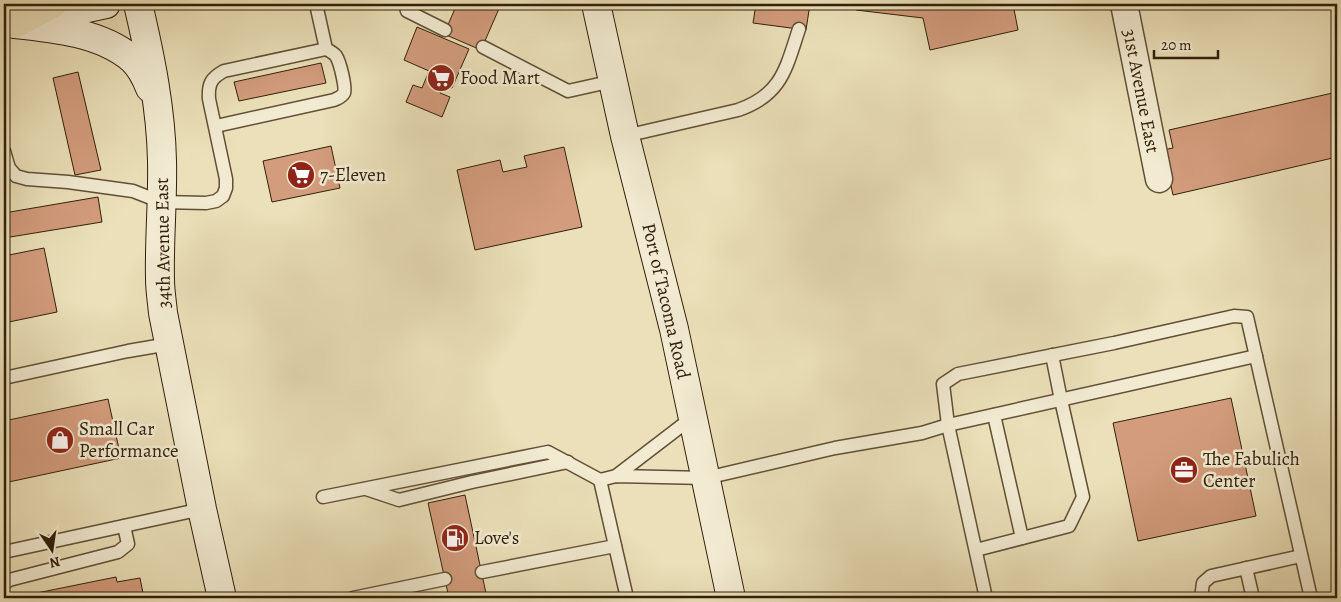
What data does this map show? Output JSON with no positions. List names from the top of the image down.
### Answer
{
  "streets": {
    "main road": ["34th Avenue East", "Port of Tacoma Road"],
    "street": ["31st Avenue East"]
  },
  "places": {
    "supermarket": ["Food Mart", "7-Eleven"],
    "shop": ["Small Car Performance"],
    "office": ["The Fabulich Center"],
    "fuel station": ["Love's"]
  },
  "scale_bar": "20 m",
  "north": "bottom"
}
